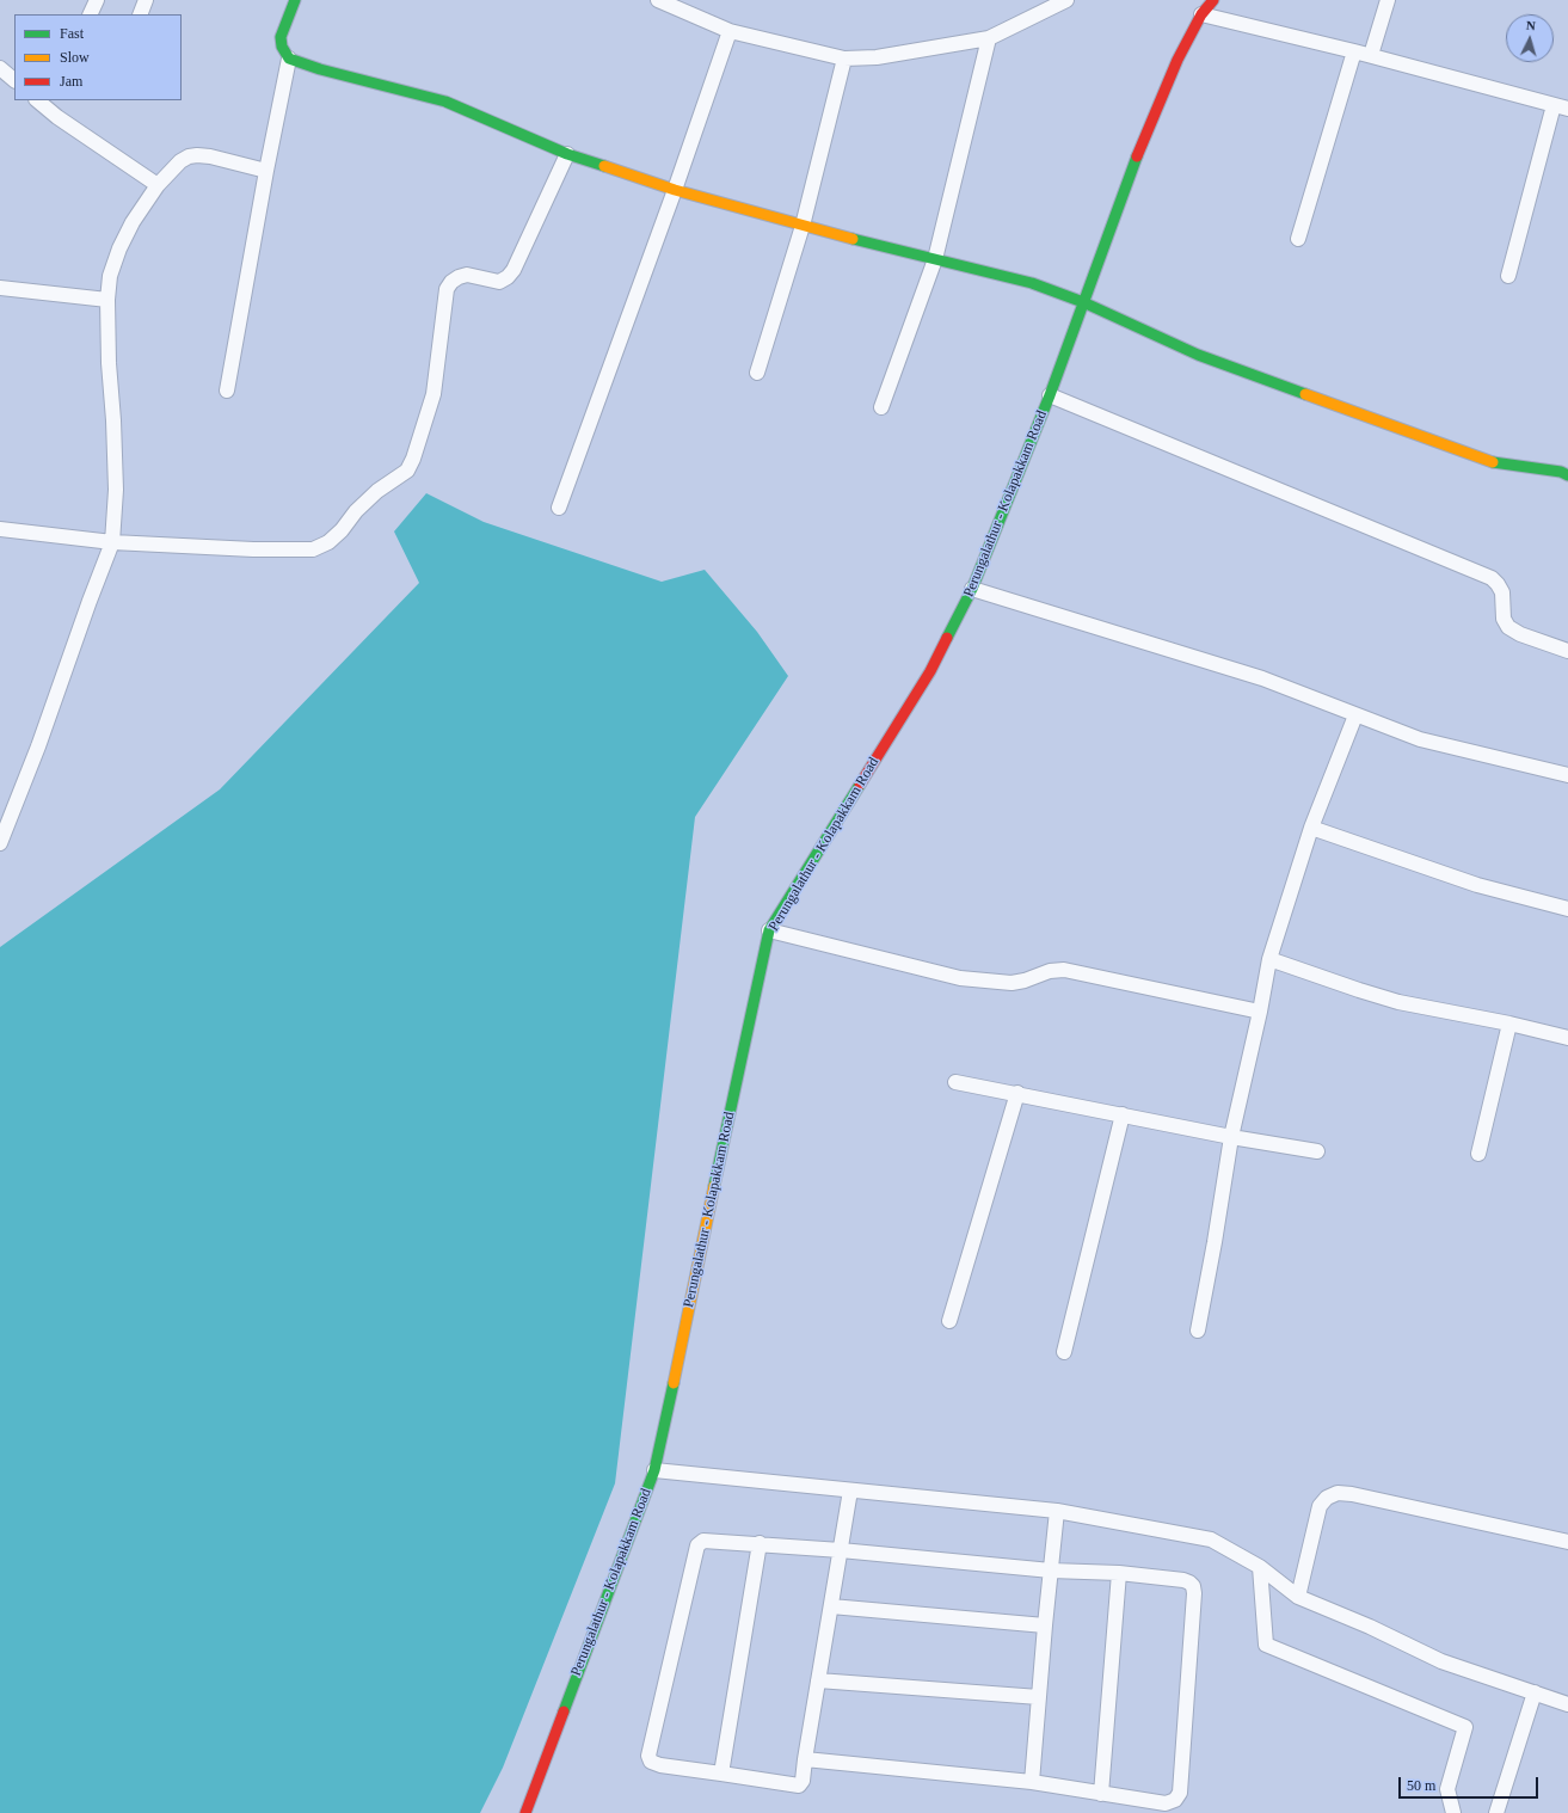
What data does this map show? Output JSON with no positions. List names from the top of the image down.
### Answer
{
  "streets": {
    "main road": ["Perungalathur - Kolapakkam Road"]
  },
  "legend": ["Fast", "Slow", "Jam"],
  "scale_bar": "50 m",
  "north": "top"
}
